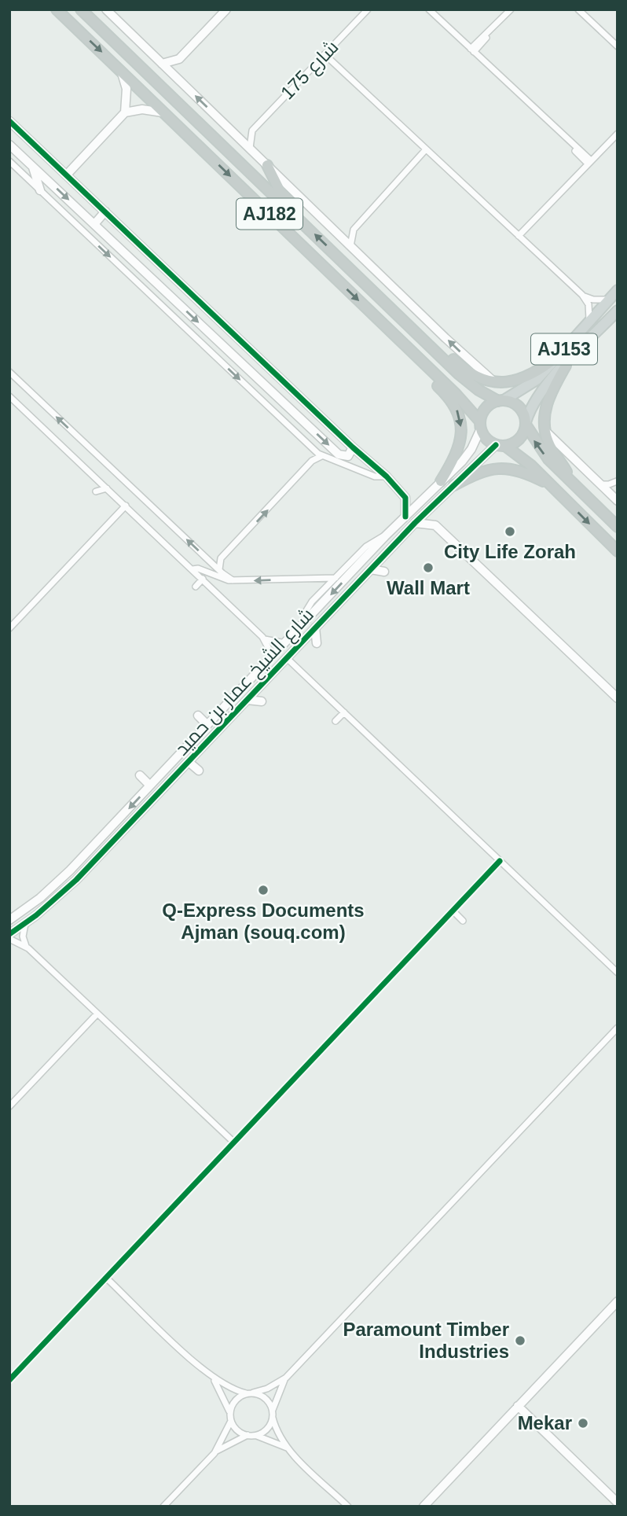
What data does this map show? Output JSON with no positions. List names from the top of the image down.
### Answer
{
  "streets": {
    "highway": ["AJ182"],
    "main road": ["AJ153"],
    "street": ["شارع 175", "شارع الشيخ عمار بن حميد"]
  },
  "crossings": [
    ["AJ182", "AJ153"],
    ["AJ182", "شارع الشيخ عمار بن حميد"],
    ["AJ153", "شارع الشيخ عمار بن حميد"]
  ],
  "places": [
    "City Life Zorah",
    "Wall Mart",
    "Q-Express Documents Ajman (souq.com)",
    "Paramount Timber Industries",
    "Mekar"
  ]
}
